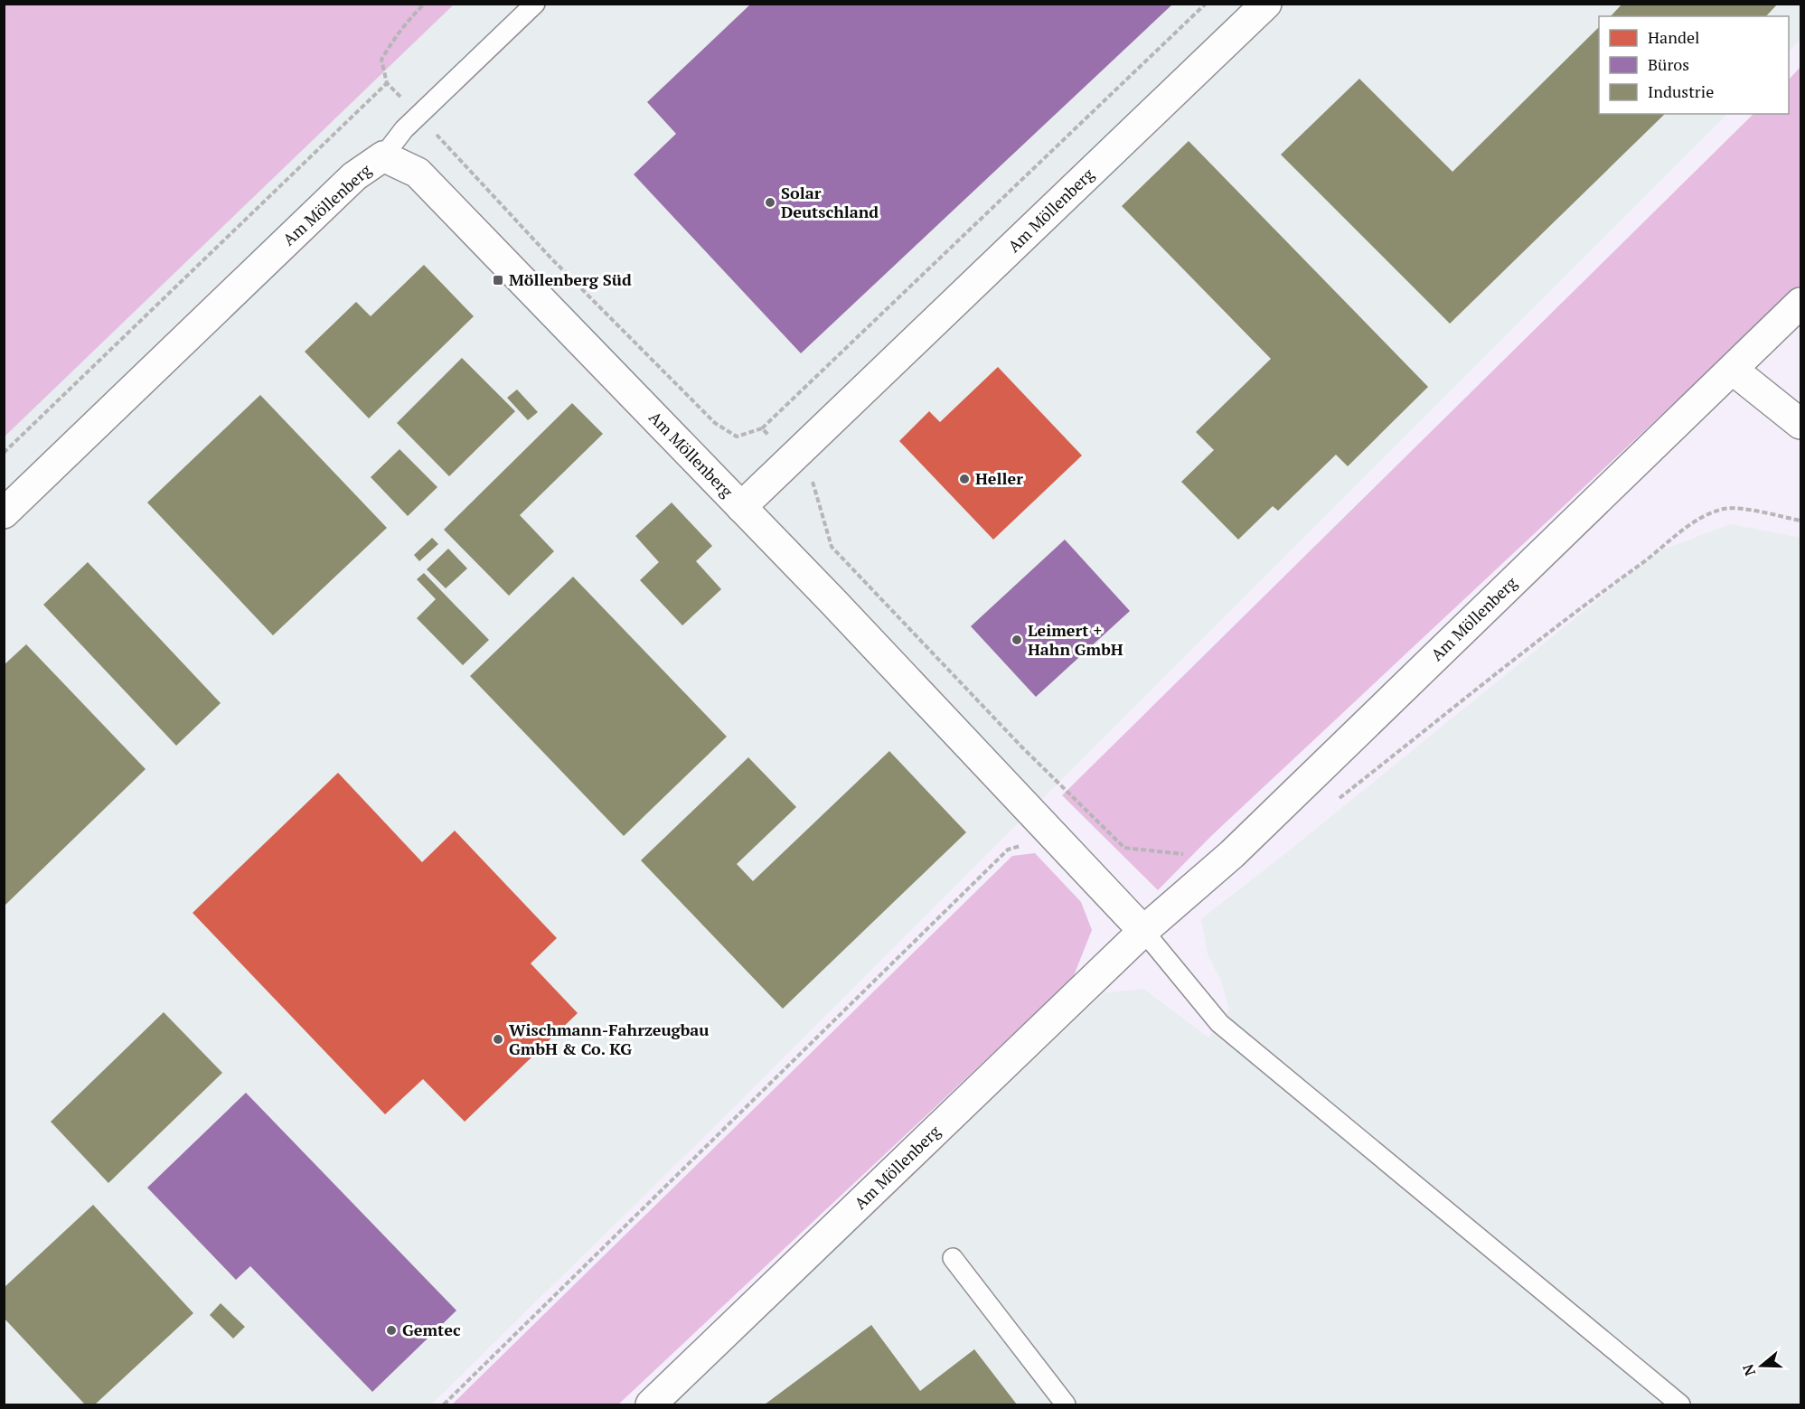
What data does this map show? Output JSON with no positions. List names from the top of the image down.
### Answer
{
  "streets": {
    "street": ["Am Möllenberg"]
  },
  "places": {
    "other": [
      "Solar Deutschland",
      "Heller",
      "Leimert + Hahn GmbH",
      "Wischmann-Fahrzeugbau GmbH & Co. KG",
      "Gemtec"
    ],
    "transit": ["Möllenberg Süd"]
  },
  "legend": ["Handel", "Büros", "Industrie"],
  "north": "left"
}
